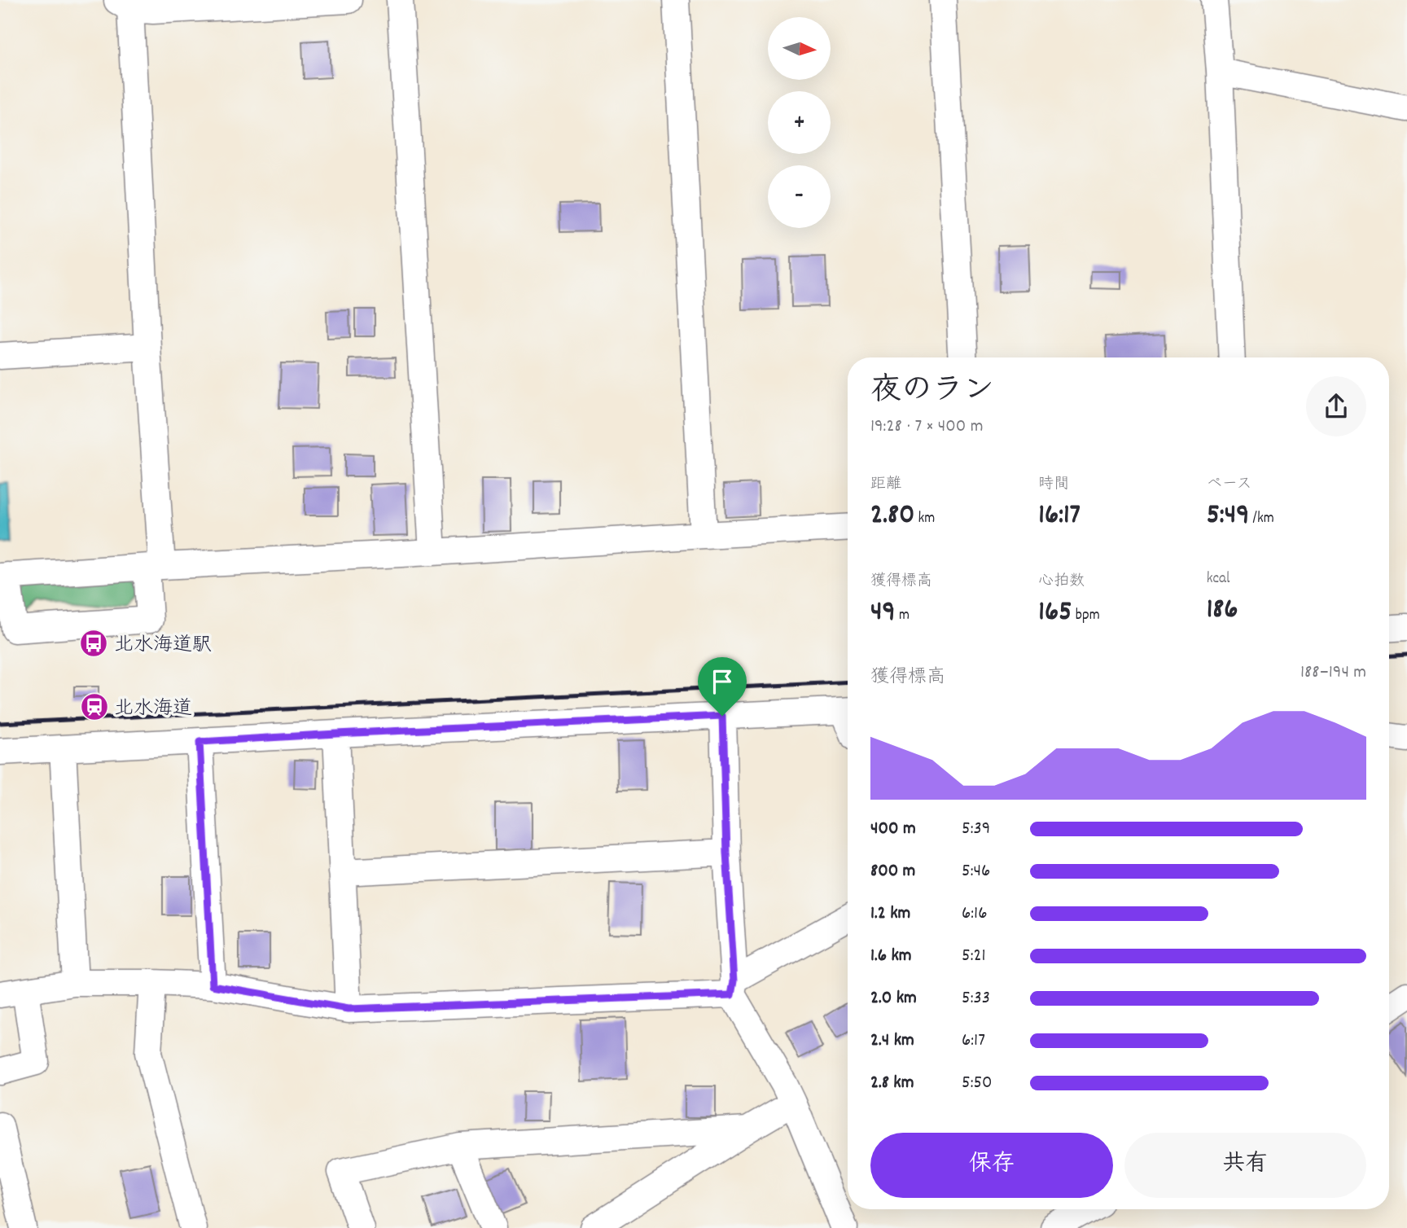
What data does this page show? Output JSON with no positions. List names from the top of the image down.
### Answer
{
  "places": {
    "bus stop": ["北水海道駅"],
    "station": ["北水海道"]
  },
  "north": "right",
  "page": {
    "map_buttons": ["+", "−"],
    "heading": ["夜のラン", "19:28 · 7 × 400 m"],
    "stats": [
      ["距離", "2.80 km"],
      ["時間", "16:17"],
      ["ペース", "5:49 /km"],
      ["獲得標高", "49 m"],
      ["心拍数", "165 bpm"],
      ["kcal", "186"]
    ],
    "chart": ["獲得標高", "188–194 m"],
    "list": [
      {
        "name": "400 m",
        "note": "5:39"
      },
      {
        "name": "800 m",
        "note": "5:46"
      },
      {
        "name": "1.2 km",
        "note": "6:16"
      },
      {
        "name": "1.6 km",
        "note": "5:21"
      },
      {
        "name": "2.0 km",
        "note": "5:33"
      },
      {
        "name": "2.4 km",
        "note": "6:17"
      },
      {
        "name": "2.8 km",
        "note": "5:50"
      }
    ],
    "buttons": ["保存", "共有"]
  }
}
